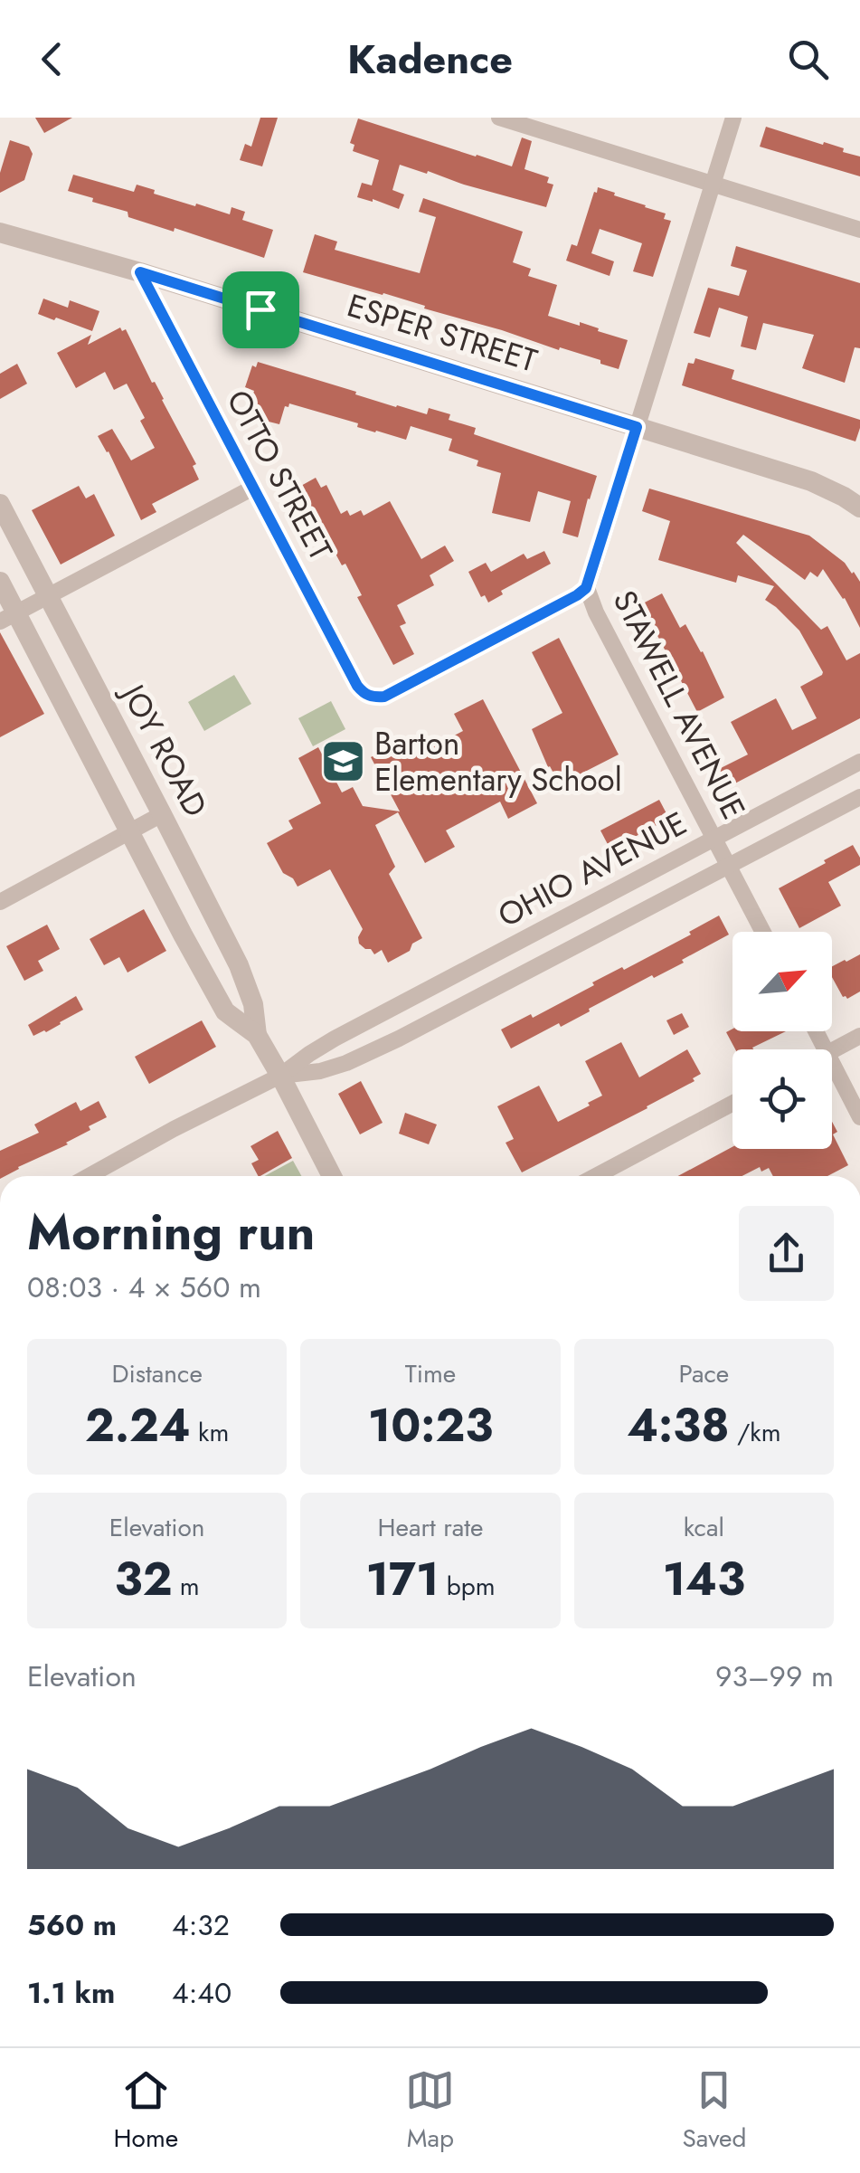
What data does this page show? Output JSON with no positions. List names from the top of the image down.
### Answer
{
  "streets": {
    "street": [
      "ESPER STREET",
      "OTTO STREET",
      "STAWELL AVENUE",
      "JOY ROAD",
      "OHIO AVENUE"
    ]
  },
  "crossings": [
    ["ESPER STREET", "OTTO STREET"],
    ["ESPER STREET", "STAWELL AVENUE"],
    ["OTTO STREET", "STAWELL AVENUE"],
    ["STAWELL AVENUE", "OHIO AVENUE"],
    ["JOY ROAD", "OHIO AVENUE"]
  ],
  "places": {
    "school or university": ["Barton Elementary School"]
  },
  "north": "top right",
  "page": {
    "header": "Kadence",
    "heading": ["Morning run", "08:03 · 4 × 560 m"],
    "stats": [
      ["Distance", "2.24 km"],
      ["Time", "10:23"],
      ["Pace", "4:38 /km"],
      ["Elevation", "32 m"],
      ["Heart rate", "171 bpm"],
      ["kcal", "143"]
    ],
    "chart": ["Elevation", "93–99 m"],
    "list": [
      {
        "name": "560 m",
        "note": "4:32"
      },
      {
        "name": "1.1 km",
        "note": "4:40"
      }
    ],
    "tabs": ["Home", "Map", "Saved"]
  }
}
